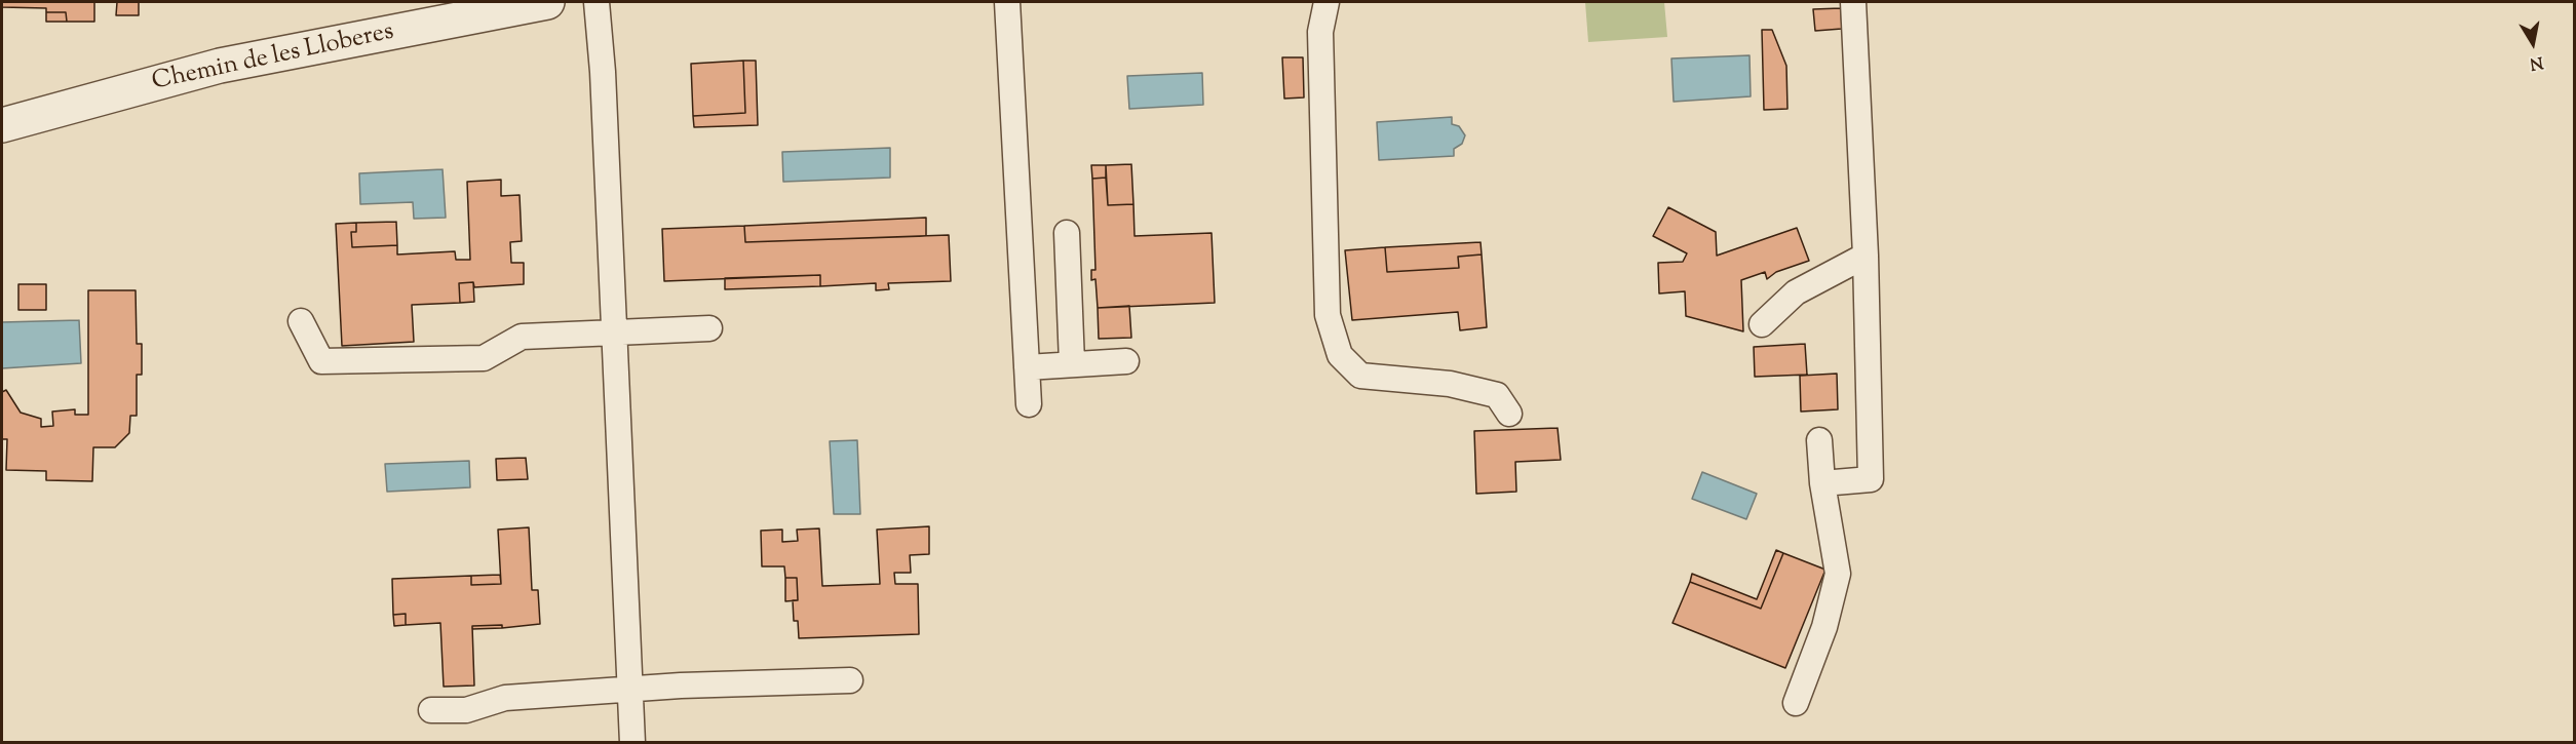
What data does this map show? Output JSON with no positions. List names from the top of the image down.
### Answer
{
  "streets": {
    "street": ["Chemin de les Lloberes"]
  },
  "north": "bottom"
}
